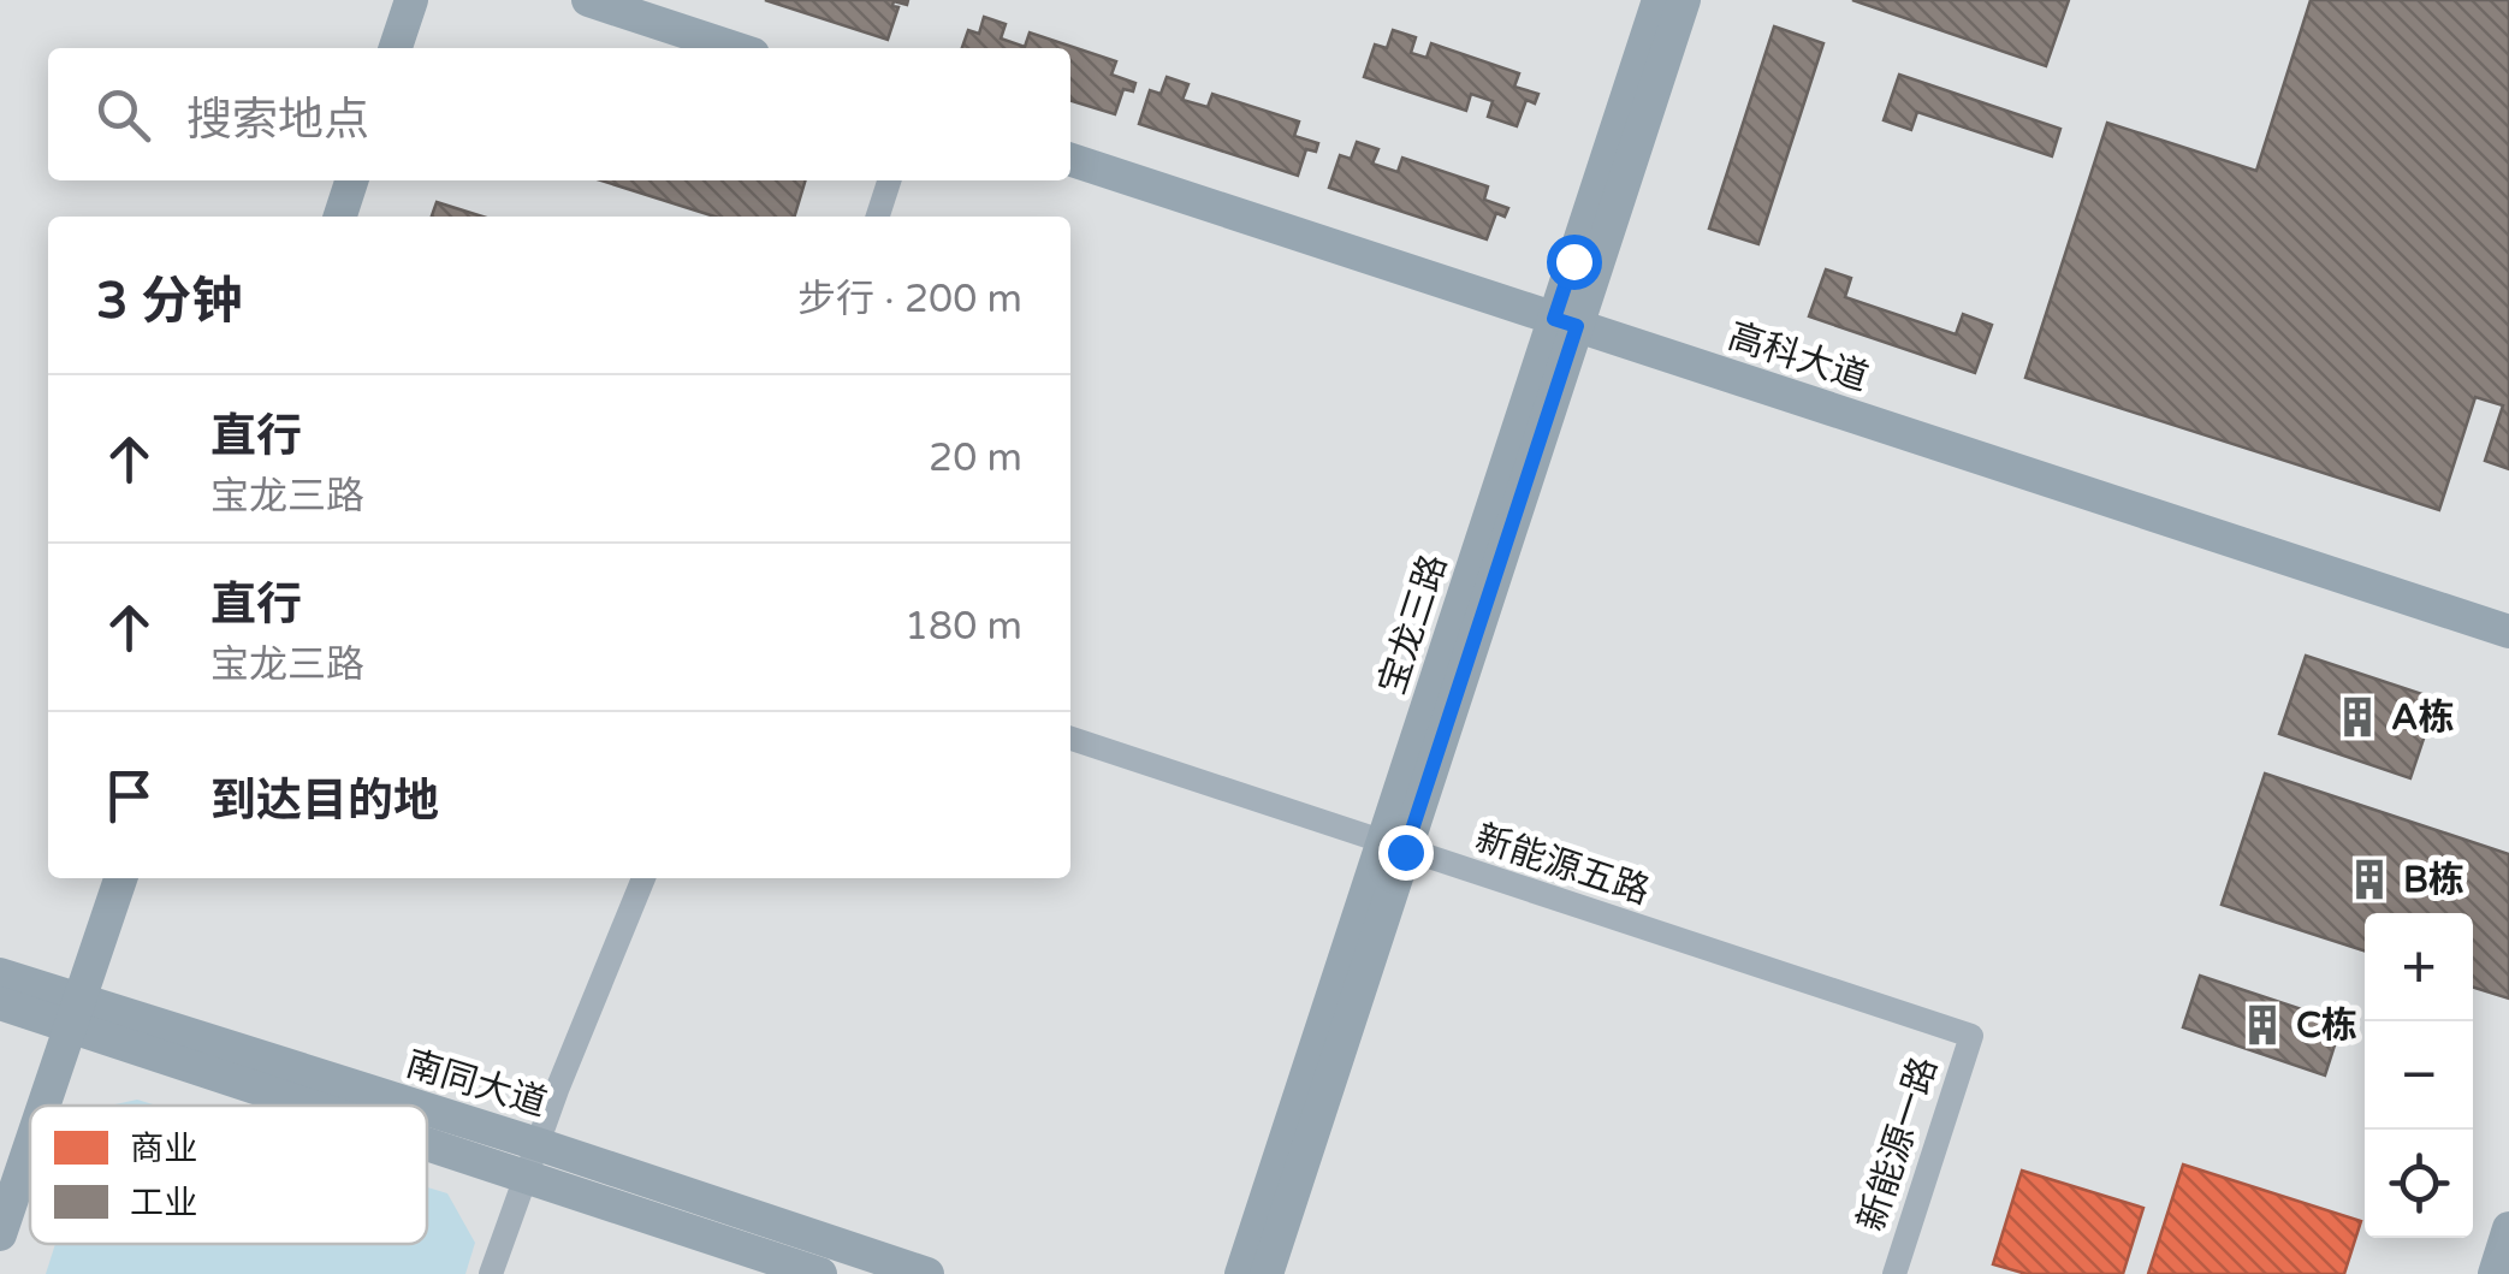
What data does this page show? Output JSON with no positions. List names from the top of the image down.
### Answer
{
  "streets": {
    "street": [
      "高科大道",
      "宝龙三路",
      "新能源五路",
      "南同大道",
      "新能源一路"
    ]
  },
  "crossings": [
    ["高科大道", "宝龙三路"],
    ["宝龙三路", "新能源五路"],
    ["新能源五路", "新能源一路"]
  ],
  "places": {
    "building": ["A栋", "B栋", "C栋"]
  },
  "legend": ["商业", "工业"],
  "page": {
    "search": "搜索地点",
    "heading": ["3 分钟", "步行 · 200 m"],
    "list": [
      ["直行", "宝龙三路", "20 m"],
      ["直行", "宝龙三路", "180 m"],
      "到达目的地"
    ],
    "map_buttons": ["+", "−"]
  }
}
